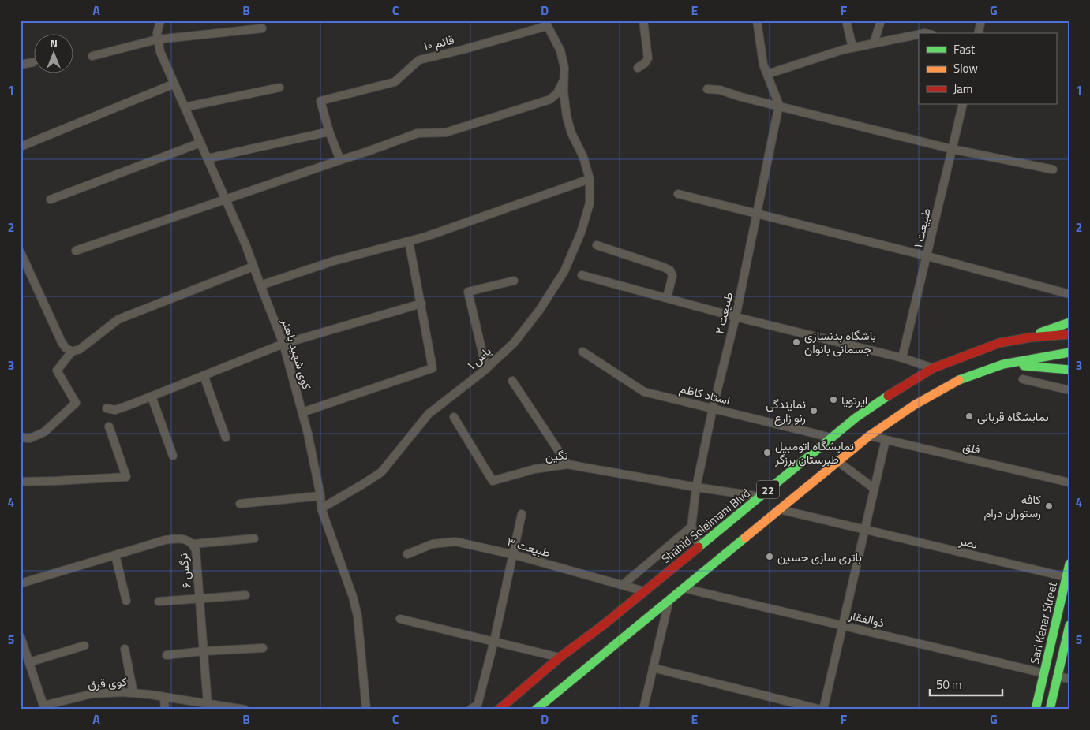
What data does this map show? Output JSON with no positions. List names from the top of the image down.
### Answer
{
  "streets": {
    "main road": ["22", "Shahid Soleimani Blvd", "Sari Kenar Street"],
    "street": [
      "قائم ۱۰",
      "طبیعت ۱",
      "طبیعت ۲",
      "کوی شهید باهنر",
      "یاس ۱",
      "استاد کاظم",
      "فلق",
      "نگین",
      "نصر",
      "طبیعت ٣",
      "نرگس ۶",
      "ذوالفقار",
      "کوی قرق"
    ]
  },
  "crossings": [
    ["قائم ۱۰", "یاس ۱"],
    ["طبیعت ۲", "استاد کاظم"],
    ["طبیعت ۲", "نگین"],
    ["کوی شهید باهنر", "یاس ۱"],
    ["استاد کاظم", "Shahid Soleimani Blvd"],
    ["فلق", "22"],
    ["نگین", "Shahid Soleimani Blvd"],
    ["22", "نصر"],
    ["22", "ذوالفقار"],
    ["Shahid Soleimani Blvd", "طبیعت ٣"],
    ["نصر", "Sari Kenar Street"],
    ["نرگس ۶", "کوی قرق"],
    ["ذوالفقار", "Sari Kenar Street"]
  ],
  "places": [
    "باشگاه بدنسازی جسمانی بانوان",
    "ایرتویا",
    "نمایندگی رنو زارع",
    "نمایشگاه قربانی",
    "نمایشگاه اتومبیل طبرستان برزگر",
    "کافه رستوران درام",
    "باتری سازی حسین"
  ],
  "legend": ["Fast", "Slow", "Jam"],
  "scale_bar": "50 m",
  "north": "top",
  "grid": {
    "columns": [
      "A",
      "B",
      "C",
      "D",
      "E",
      "F",
      "G"
    ],
    "rows": [
      "1",
      "2",
      "3",
      "4",
      "5"
    ]
  }
}
